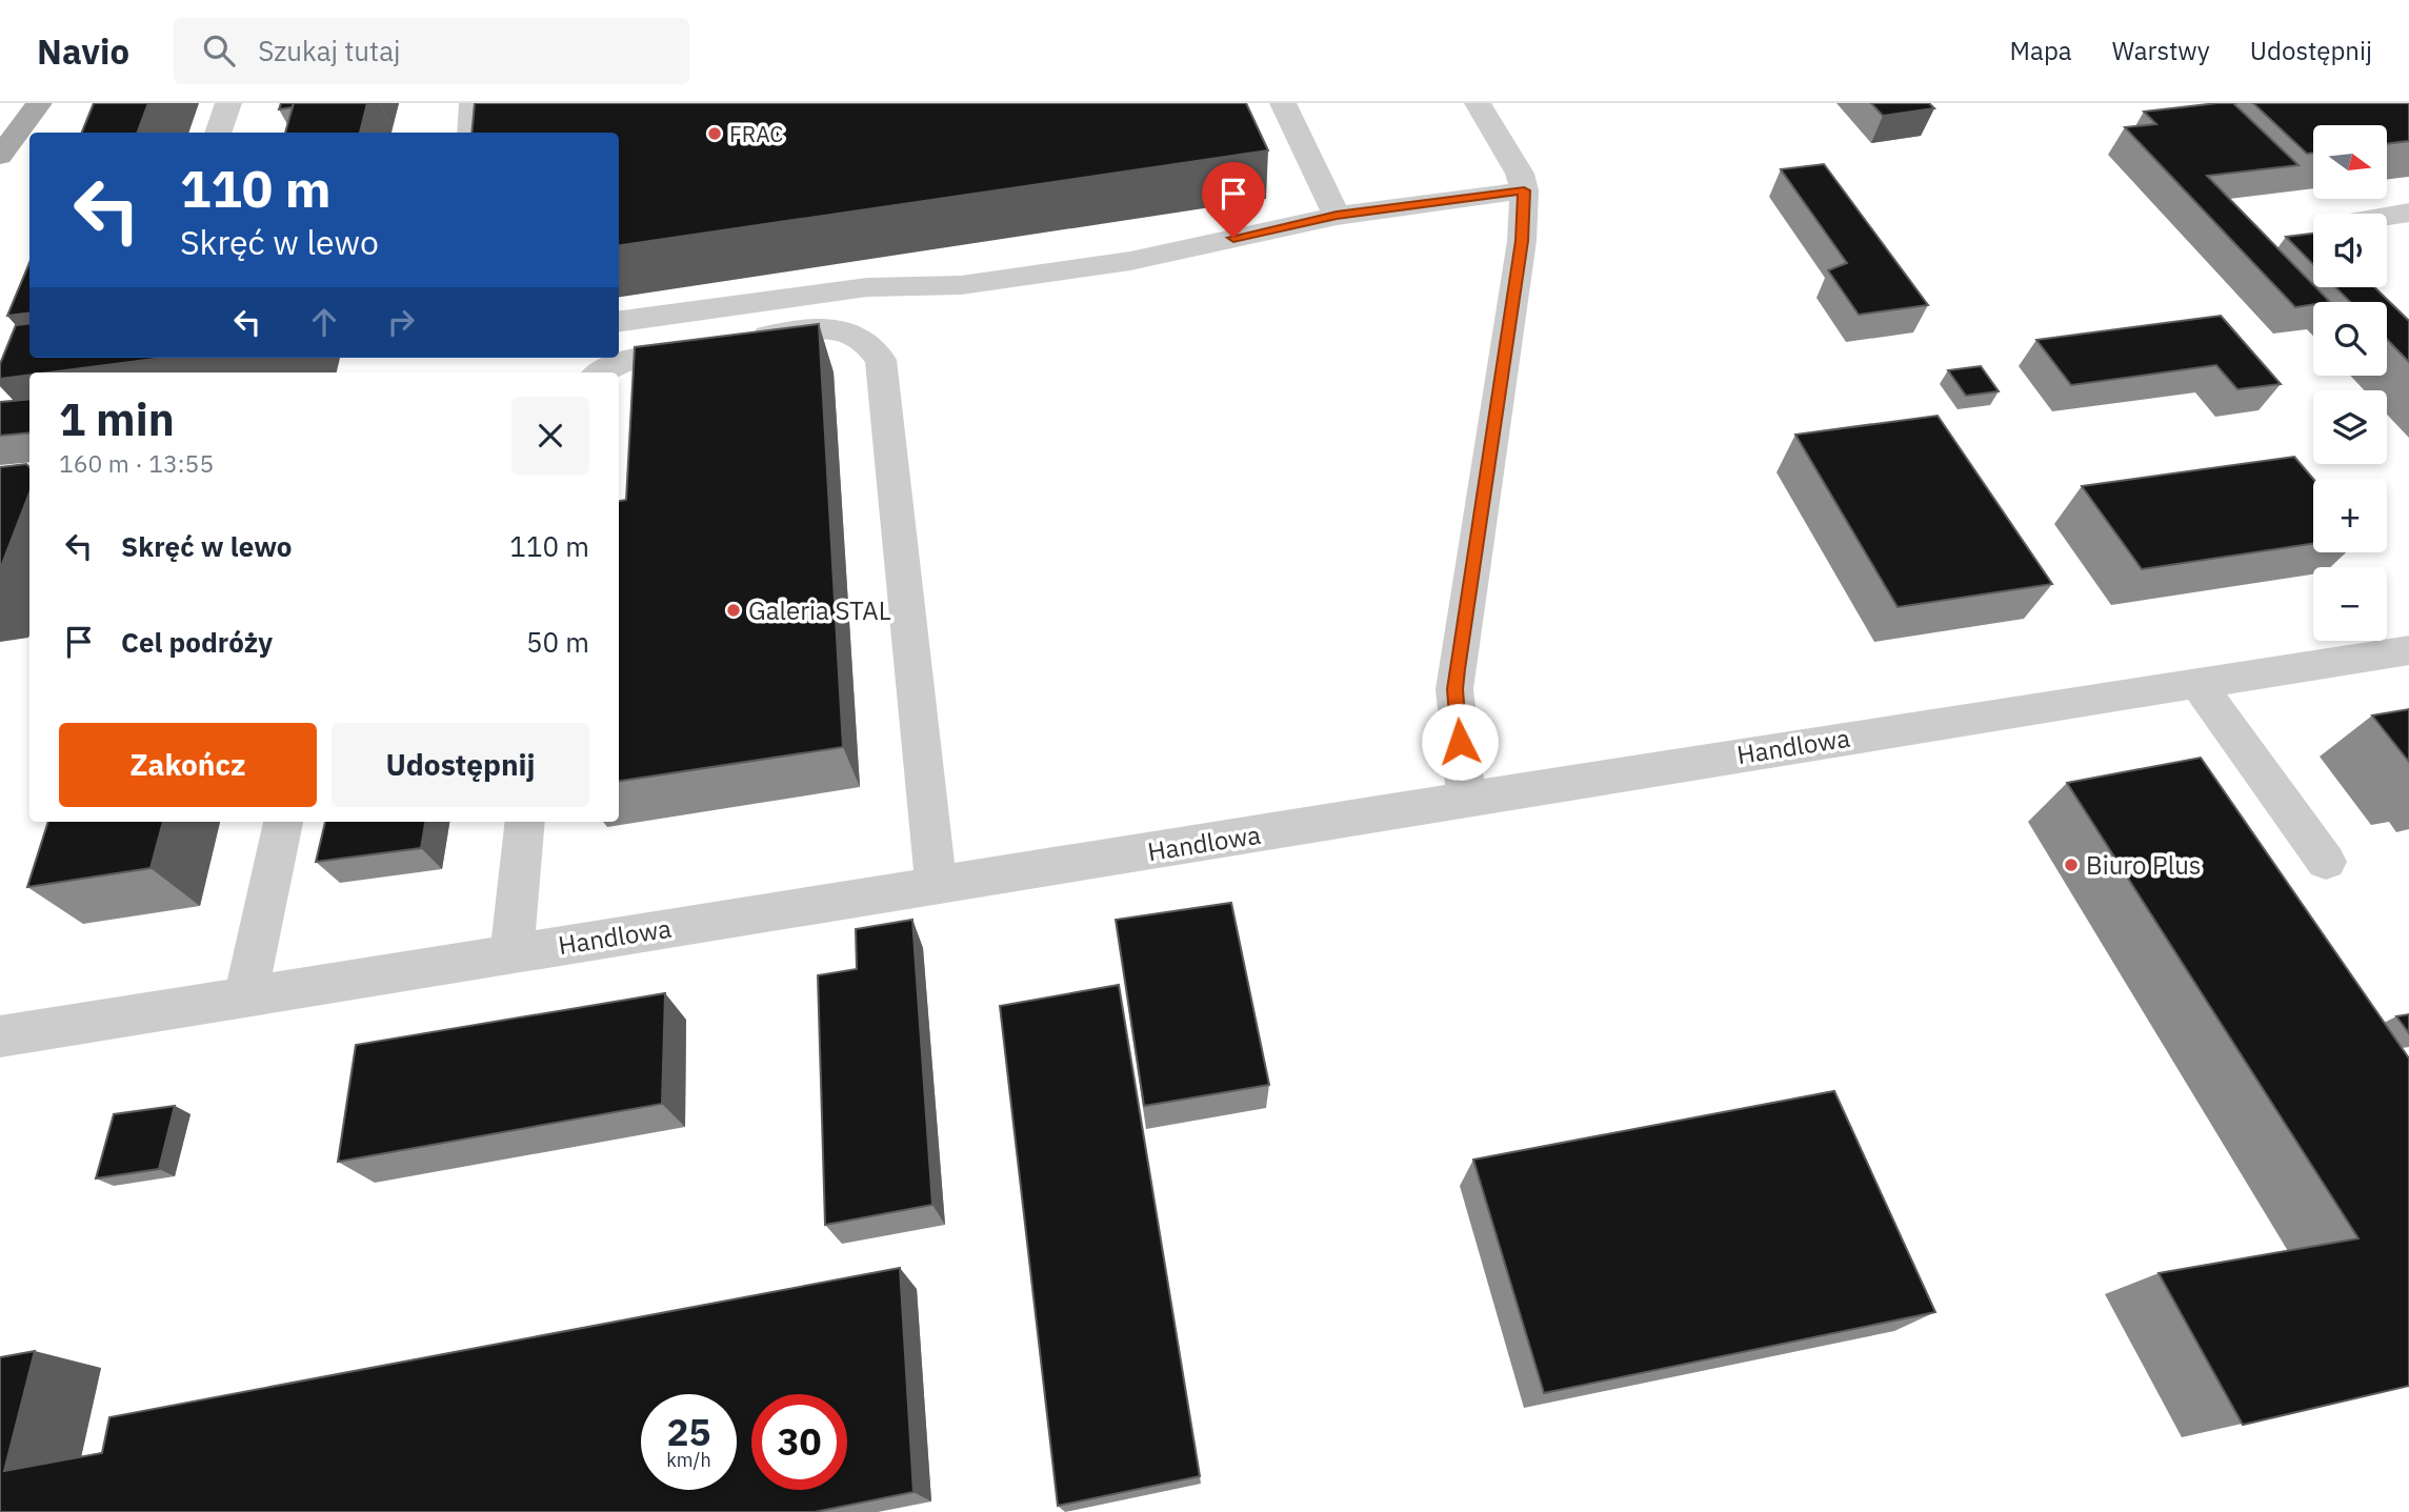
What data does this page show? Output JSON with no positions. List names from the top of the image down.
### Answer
{
  "streets": {
    "street": ["Handlowa"]
  },
  "places": ["FRAC", "Galeria STAL", "Biuro Plus"],
  "north": "right",
  "page": {
    "header": "Navio",
    "search": "Szukaj tutaj",
    "nav": ["Mapa", "Warstwy", "Udostępnij"],
    "map_buttons": ["+", "−"],
    "turn": ["110 m", "Skręć w lewo"],
    "heading": ["1 min", "160 m · 13:55"],
    "list": [
      {
        "name": "Skręć w lewo",
        "value": "110 m"
      },
      {
        "name": "Cel podróży",
        "value": "50 m"
      }
    ],
    "buttons": ["Zakończ", "Udostępnij"],
    "speed": "25 km/h",
    "limit": "30"
  }
}
